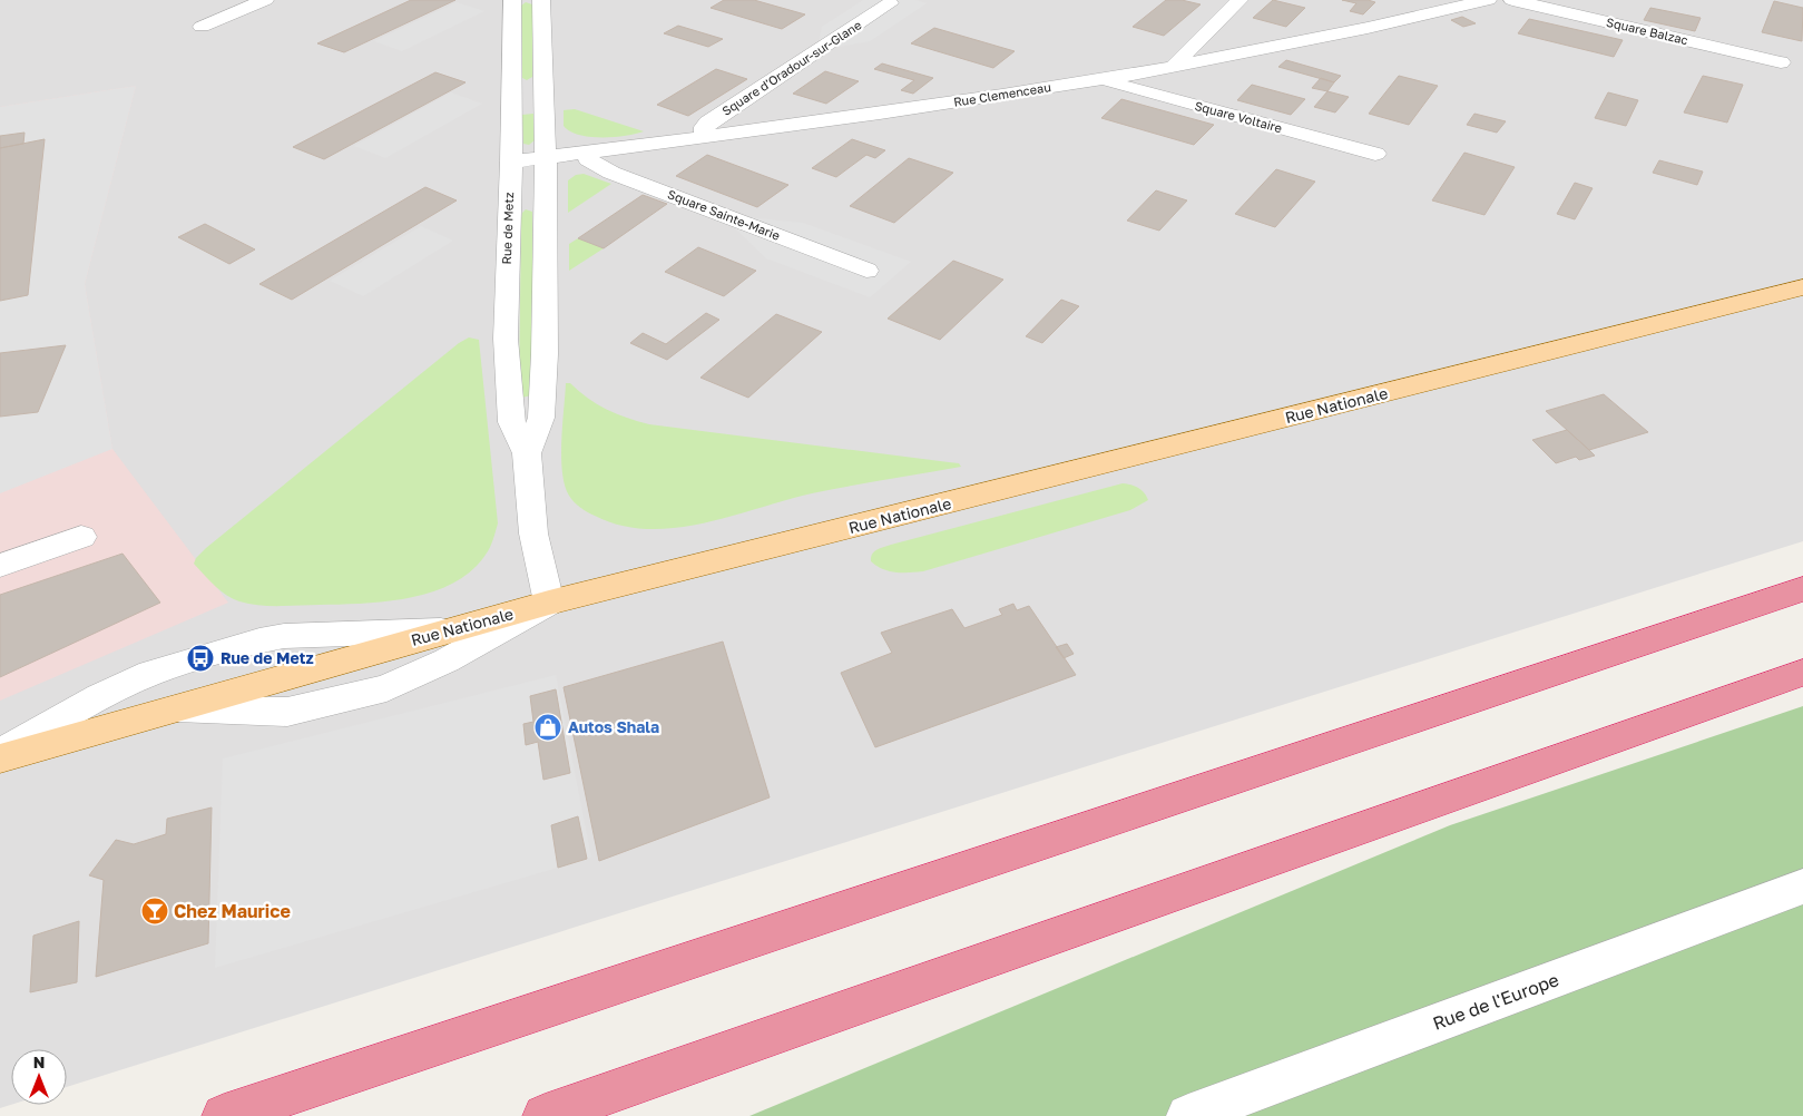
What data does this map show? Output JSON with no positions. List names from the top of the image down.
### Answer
{
  "streets": {
    "main road": ["Rue Nationale"],
    "street": [
      "Square Balzac",
      "Square d'Oradour-sur-Glane",
      "Rue Clemenceau",
      "Square Voltaire",
      "Square Sainte-Marie",
      "Rue de Metz",
      "Rue de l'Europe"
    ]
  },
  "crossings": [
    ["Square d'Oradour-sur-Glane", "Rue Clemenceau"],
    ["Rue Clemenceau", "Square Voltaire"],
    ["Rue Clemenceau", "Square Sainte-Marie"],
    ["Rue Clemenceau", "Rue de Metz"],
    ["Rue de Metz", "Rue Nationale"]
  ],
  "places": {
    "bus stop": ["Rue de Metz"],
    "shop": ["Autos Shala"],
    "bar": ["Chez Maurice"]
  },
  "north": "top"
}
